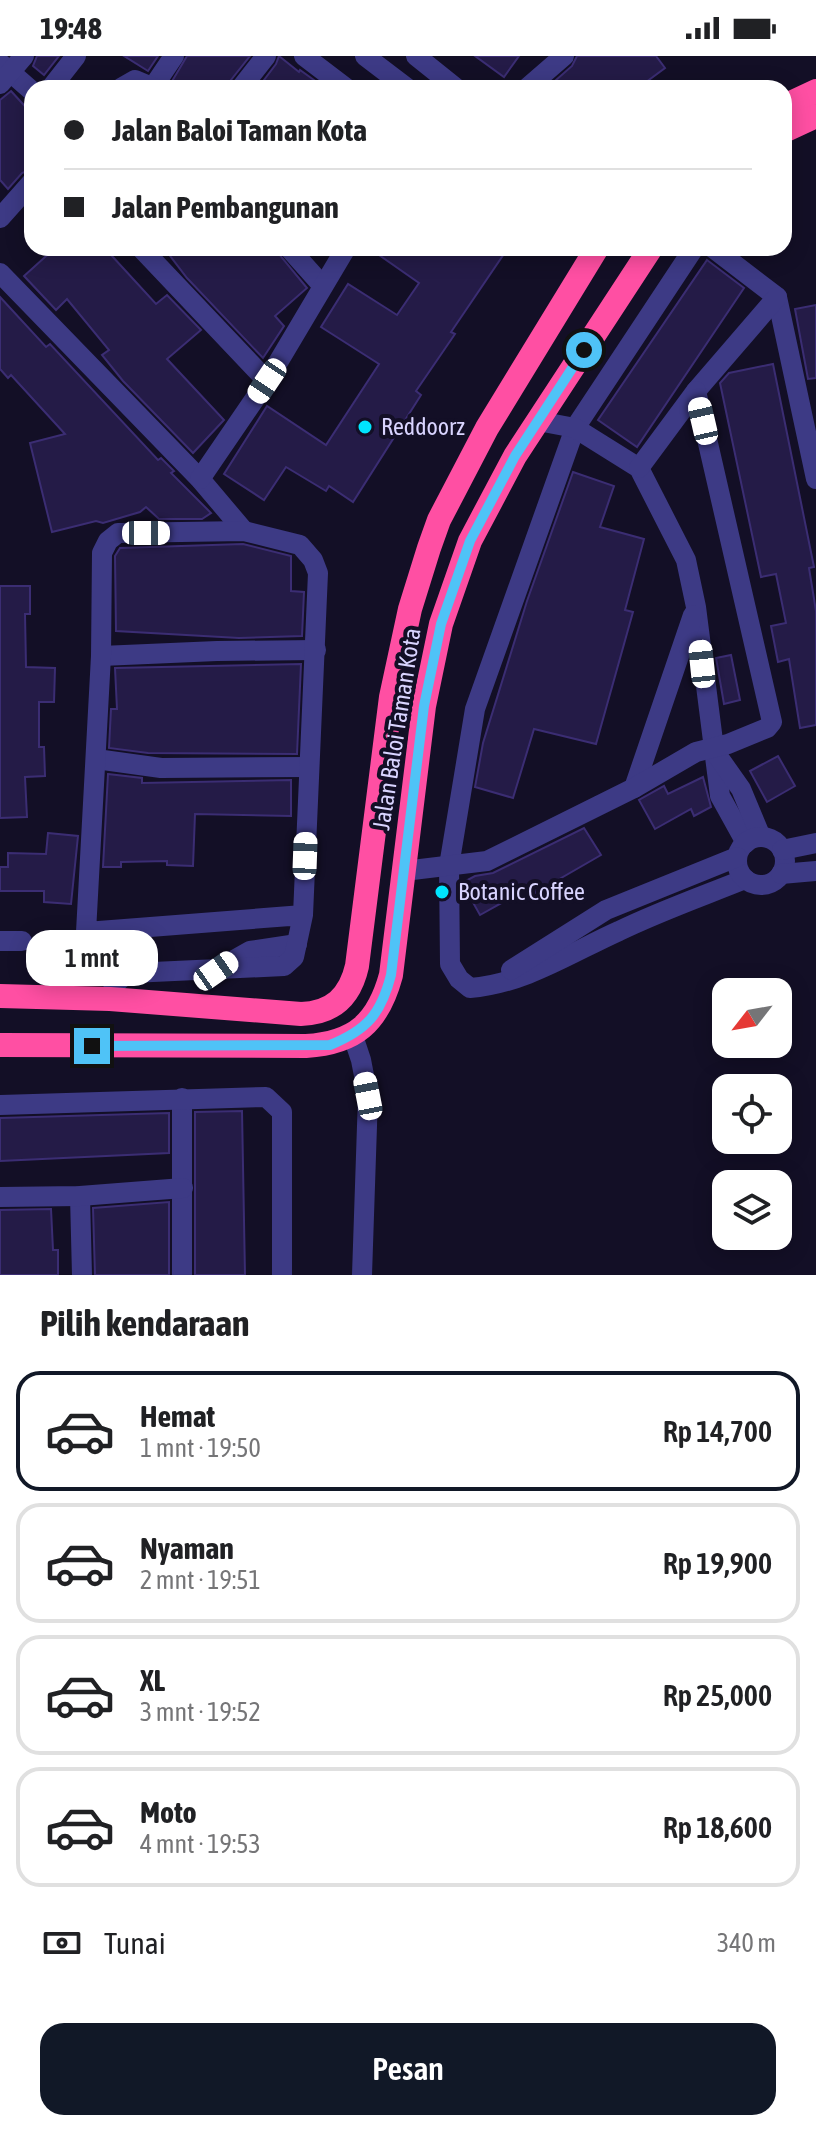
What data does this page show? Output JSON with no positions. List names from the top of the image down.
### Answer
{
  "streets": {
    "highway": ["Jalan Baloi Taman Kota"]
  },
  "places": ["Reddoorz", "Botanic Coffee"],
  "north": "bottom left",
  "page": {
    "status": "19:48",
    "banner": ["Jalan Baloi Taman Kota", "Jalan Pembangunan"],
    "bubble": "1 mnt",
    "heading": "Pilih kendaraan",
    "list": [
      {
        "name": "Hemat",
        "note": "1 mnt · 19:50",
        "value": "Rp 14,700"
      },
      {
        "name": "Nyaman",
        "note": "2 mnt · 19:51",
        "value": "Rp 19,900"
      },
      {
        "name": "XL",
        "note": "3 mnt · 19:52",
        "value": "Rp 25,000"
      },
      {
        "name": "Moto",
        "note": "4 mnt · 19:53",
        "value": "Rp 18,600"
      }
    ],
    "pay": ["Tunai", "340 m"],
    "buttons": "Pesan"
  }
}
